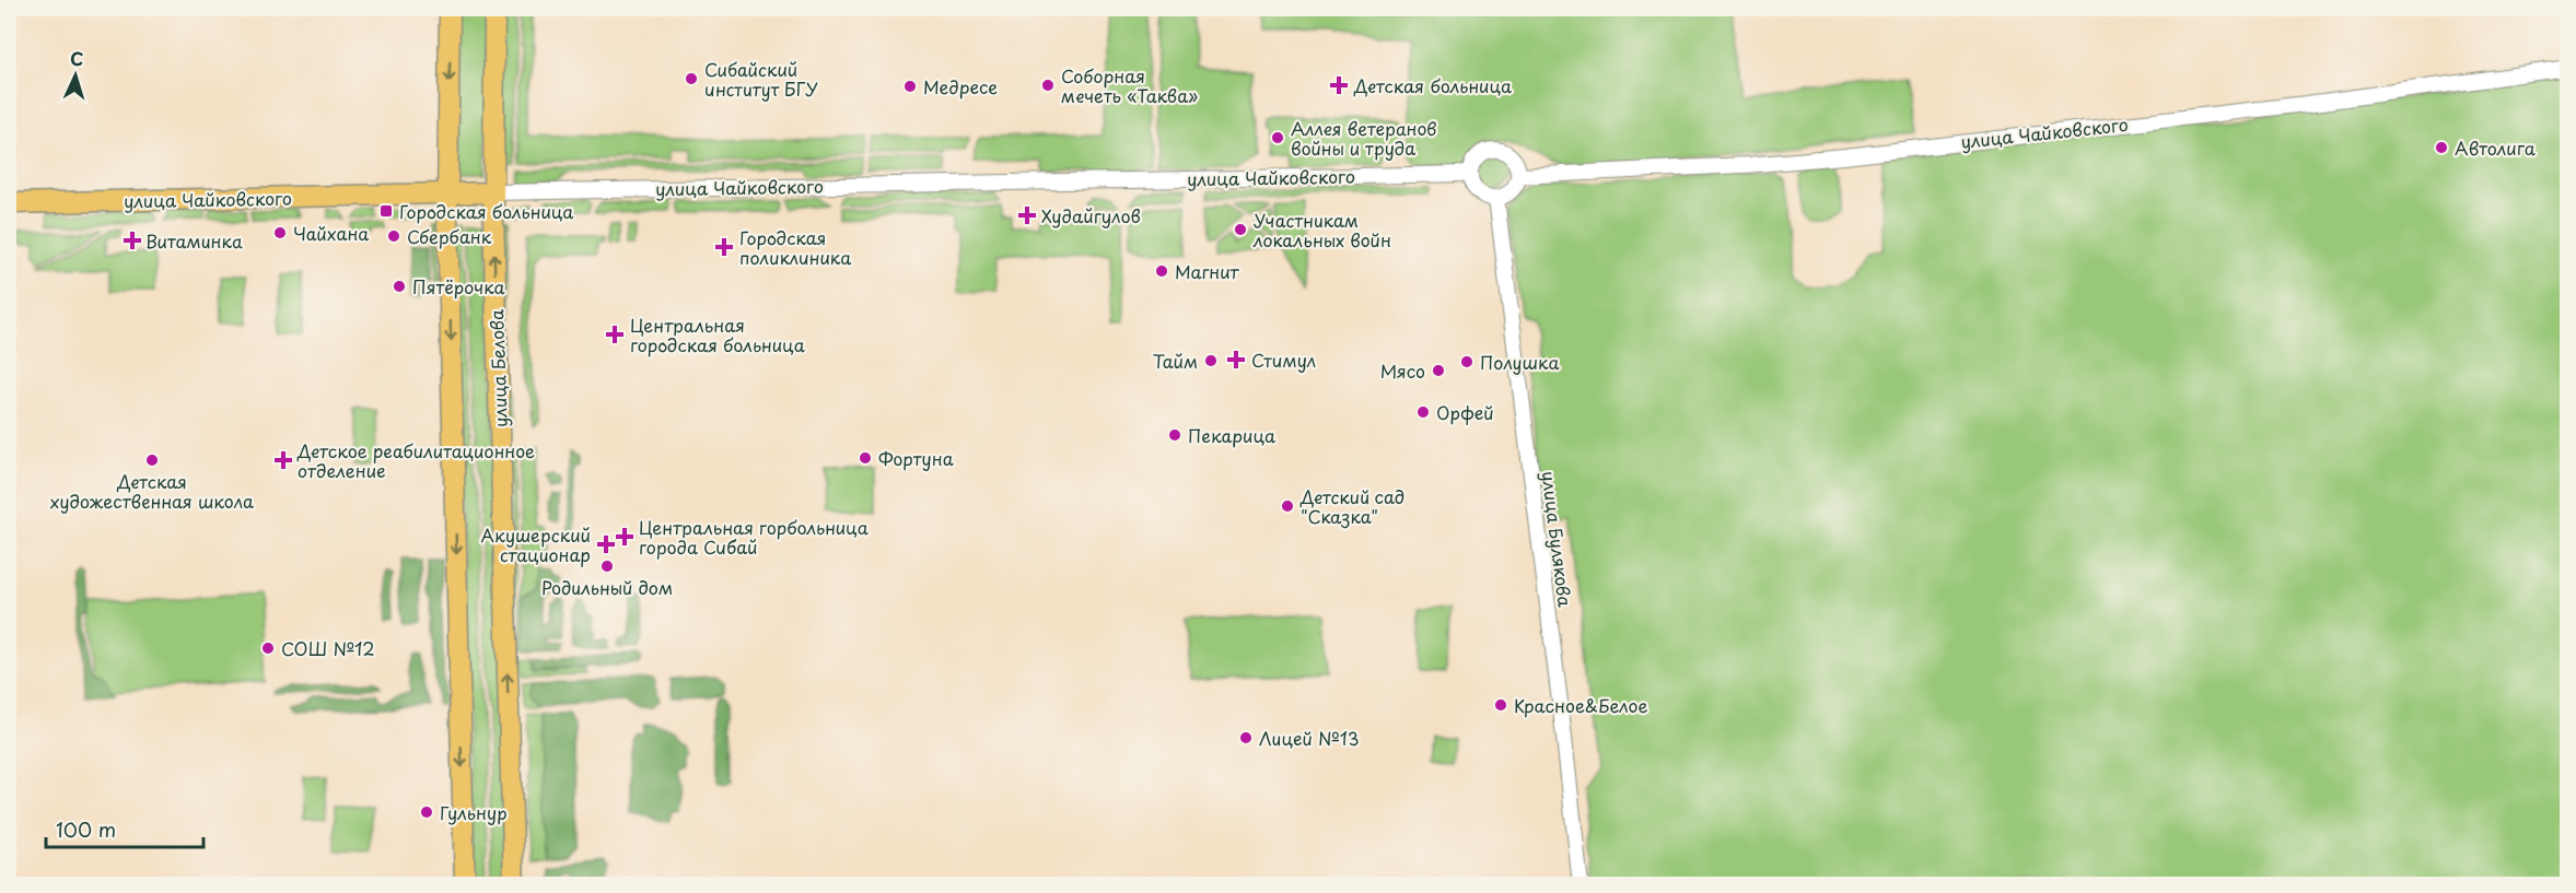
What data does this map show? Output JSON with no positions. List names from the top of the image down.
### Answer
{
  "streets": {
    "main road": ["улица Чайковского", "улица Белова"],
    "street": ["улица Булякова"]
  },
  "crossings": [
    ["улица Чайковского", "улица Белова"],
    ["улица Чайковского", "улица Булякова"]
  ],
  "places": {
    "other": [
      "Сибайский институт БГУ",
      "Соборная мечеть «Таква»",
      "Медресе",
      "Аллея ветеранов войны и труда",
      "Автолига",
      "Участникам локальных войн",
      "Чайхана",
      "Сбербанк",
      "Магнит",
      "Пятёрочка",
      "Тайм",
      "Полушка",
      "Мясо",
      "Орфей",
      "Пекарица",
      "Фортуна",
      "Детская художественная школа",
      "Детский сад \"Сказка\"",
      "Родильный дом",
      "СОШ №12",
      "Красное&Белое",
      "Лицей №13",
      "Гульнур"
    ],
    "health": [
      "Детская больница",
      "Худайгулов",
      "Витаминка",
      "Городская поликлиника",
      "Центральная городская больница",
      "Стимул",
      "Детское реабилитационное отделение",
      "Центральная горбольница города Сибай",
      "Акушерский стационар"
    ],
    "transit": ["Городская больница"]
  },
  "scale_bar": "100 m",
  "north": "top"
}
